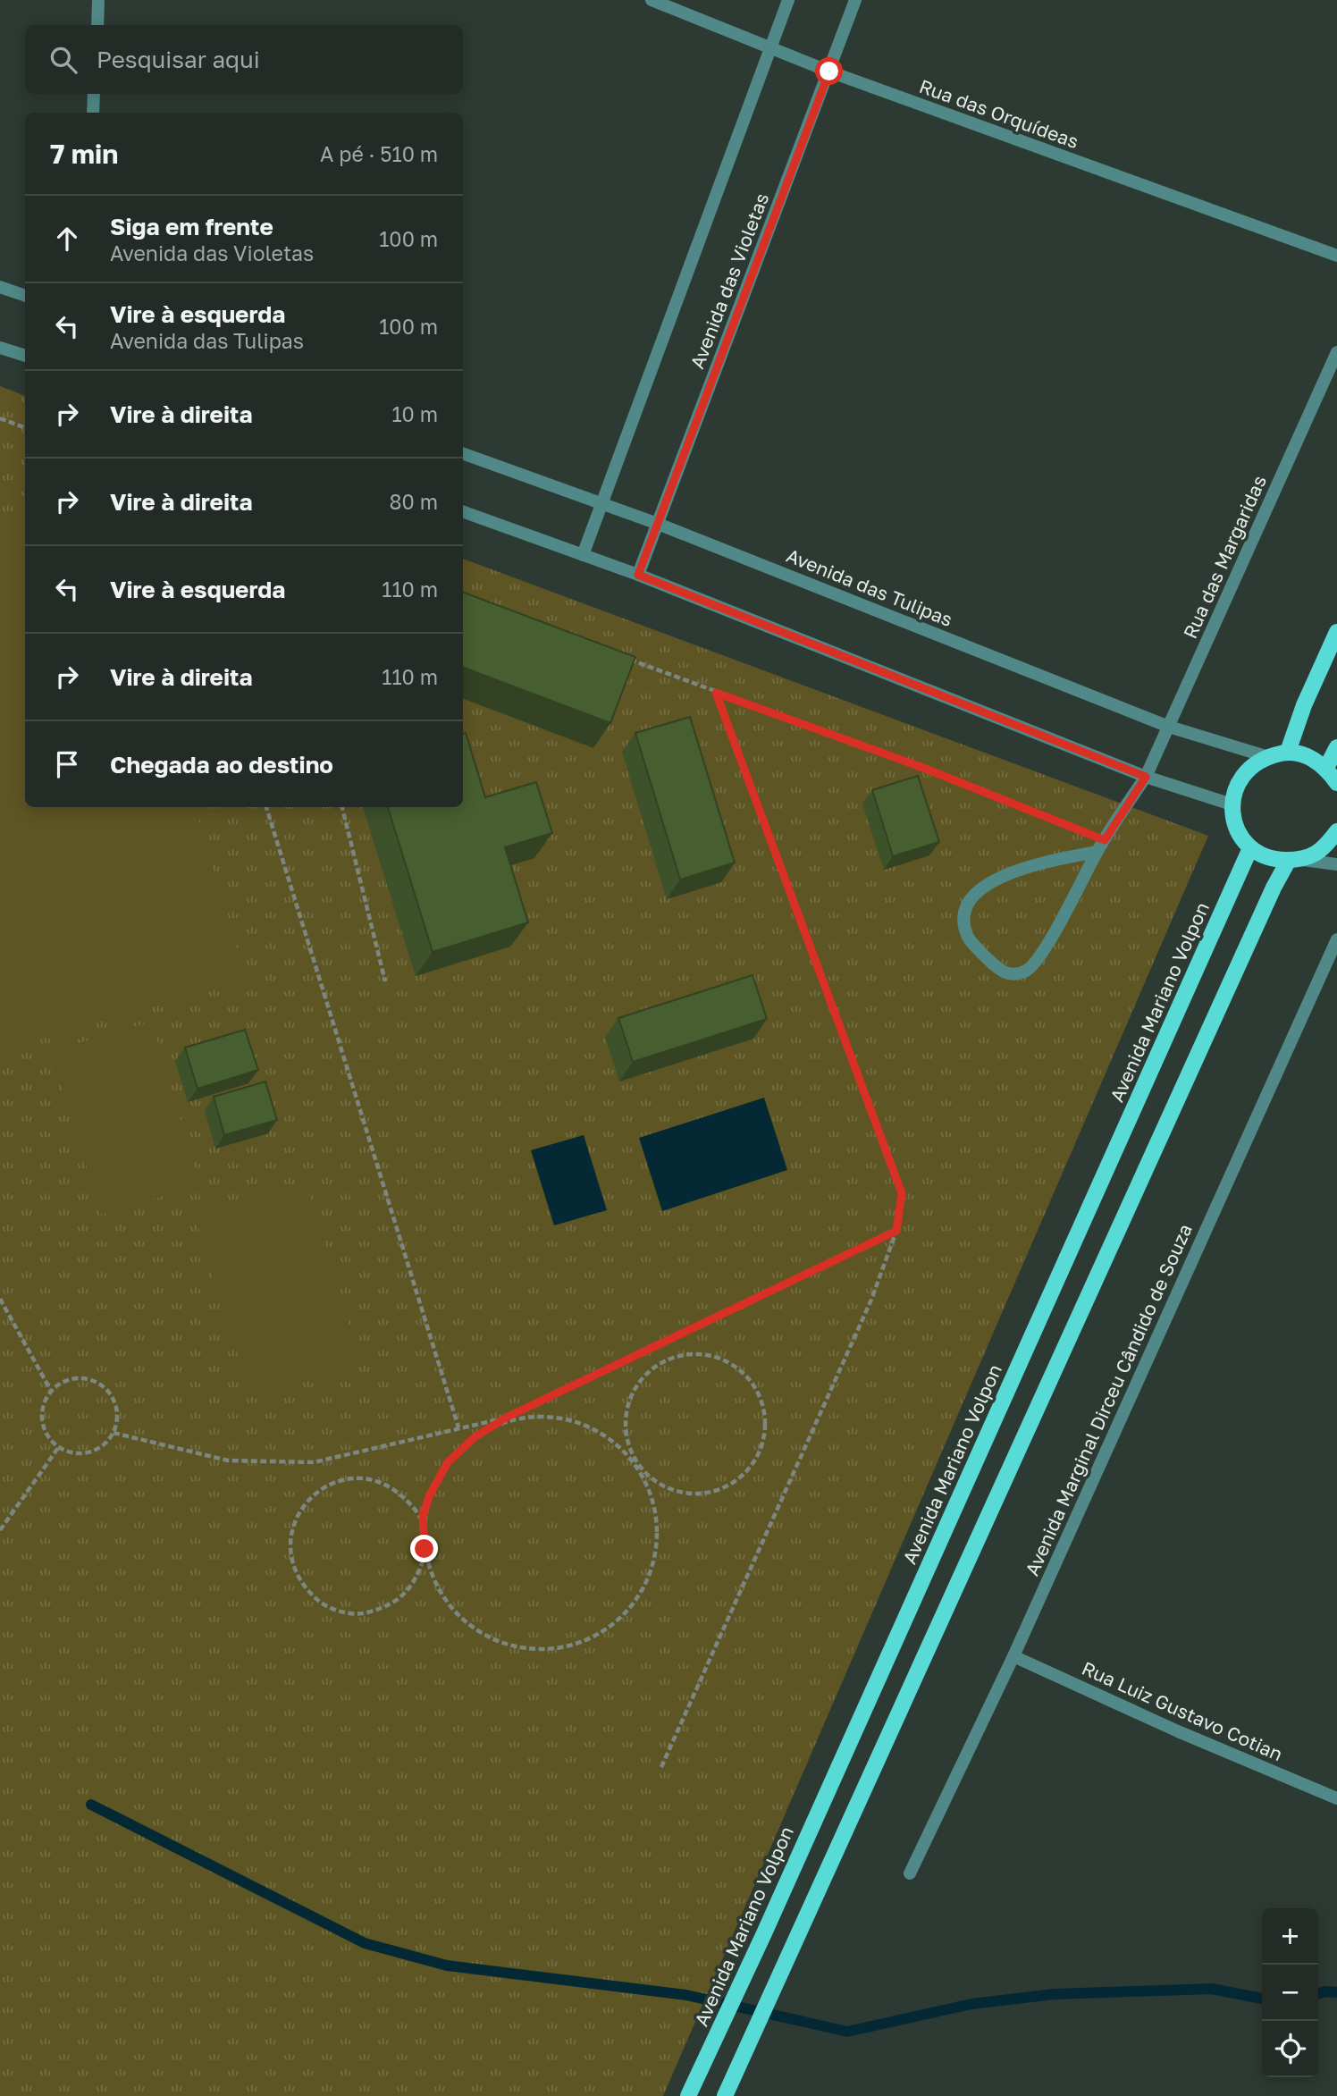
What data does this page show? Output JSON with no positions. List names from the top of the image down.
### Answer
{
  "streets": {
    "main road": ["Avenida Mariano Volpon"],
    "street": [
      "Rua das Orquídeas",
      "Avenida das Violetas",
      "Rua das Margaridas",
      "Avenida das Tulipas",
      "Avenida Marginal Dirceu Cândido de Souza",
      "Rua Luiz Gustavo Cotian"
    ]
  },
  "crossings": [
    ["Rua das Orquídeas", "Avenida das Violetas"],
    ["Avenida das Violetas", "Avenida das Tulipas"],
    ["Rua das Margaridas", "Avenida das Tulipas"],
    ["Avenida Marginal Dirceu Cândido de Souza", "Rua Luiz Gustavo Cotian"]
  ],
  "page": {
    "search": "Pesquisar aqui",
    "heading": ["7 min", "A pé · 510 m"],
    "list": [
      ["Siga em frente", "Avenida das Violetas", "100 m"],
      ["Vire à esquerda", "Avenida das Tulipas", "100 m"],
      ["Vire à direita", "10 m"],
      ["Vire à direita", "80 m"],
      ["Vire à esquerda", "110 m"],
      ["Vire à direita", "110 m"],
      "Chegada ao destino"
    ],
    "map_buttons": ["+", "−"]
  }
}
